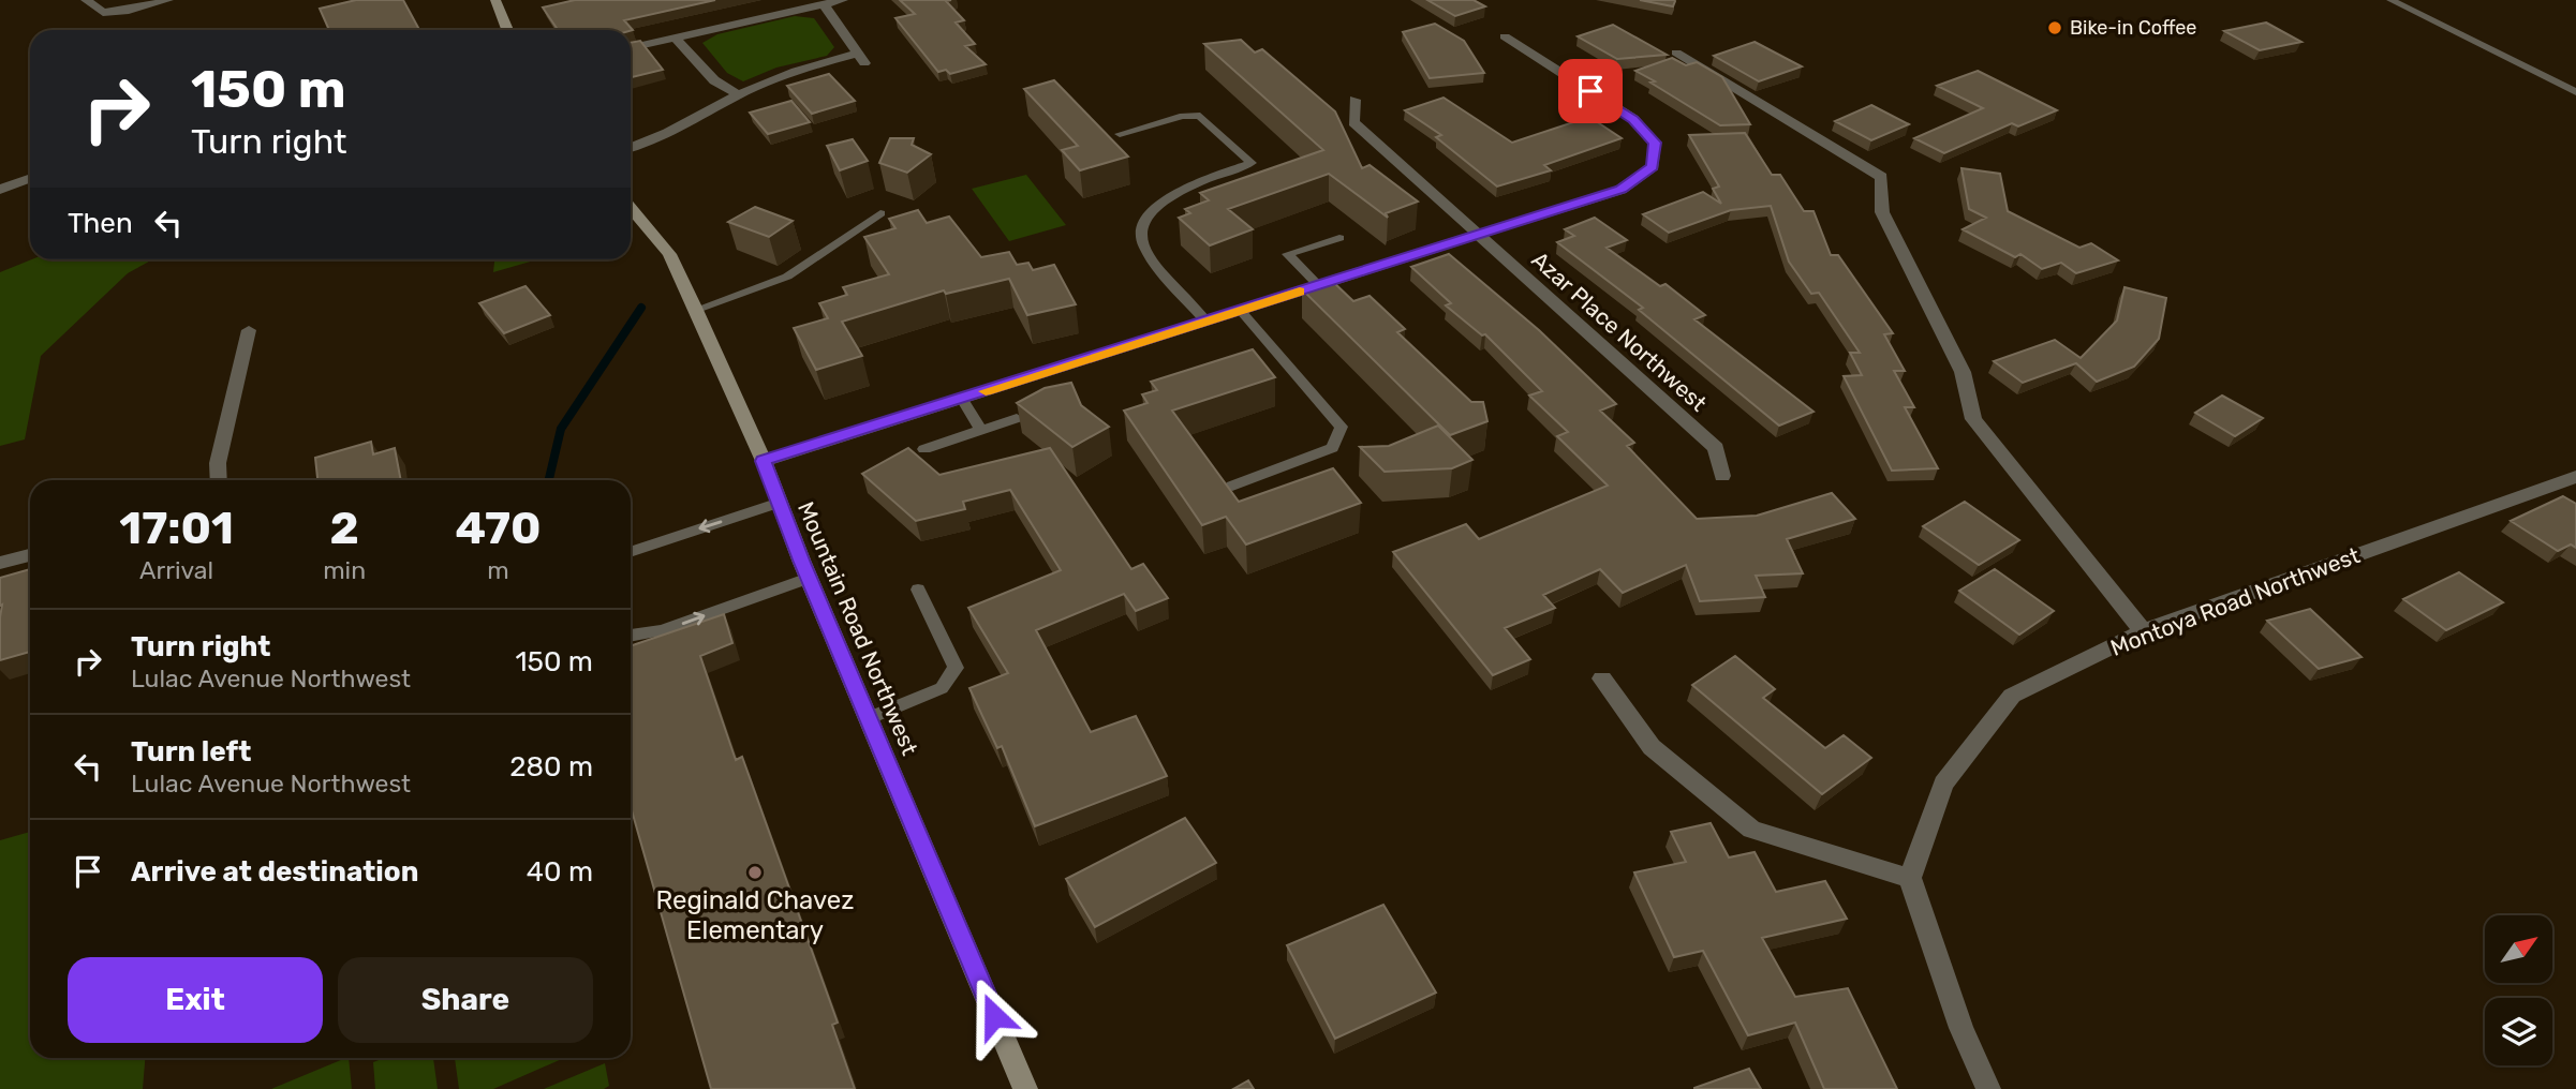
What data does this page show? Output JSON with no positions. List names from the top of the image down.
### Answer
{
  "streets": {
    "street": ["Azar Place Northwest", "Montoya Road Northwest", "Mountain Road Northwest"]
  },
  "places": ["Bike-in Coffee", "Reginald Chavez Elementary"],
  "north": "top right",
  "page": {
    "turn": ["150 m", "Turn right"],
    "then": "Then",
    "eta": [
      "17:01",
      "Arrival",
      "2",
      "min",
      "470",
      "m"
    ],
    "list": [
      {
        "name": "Turn right",
        "note": "Lulac Avenue Northwest",
        "value": "150 m"
      },
      {
        "name": "Turn left",
        "note": "Lulac Avenue Northwest",
        "value": "280 m"
      },
      {
        "name": "Arrive at destination",
        "value": "40 m"
      }
    ],
    "buttons": ["Exit", "Share"]
  }
}
